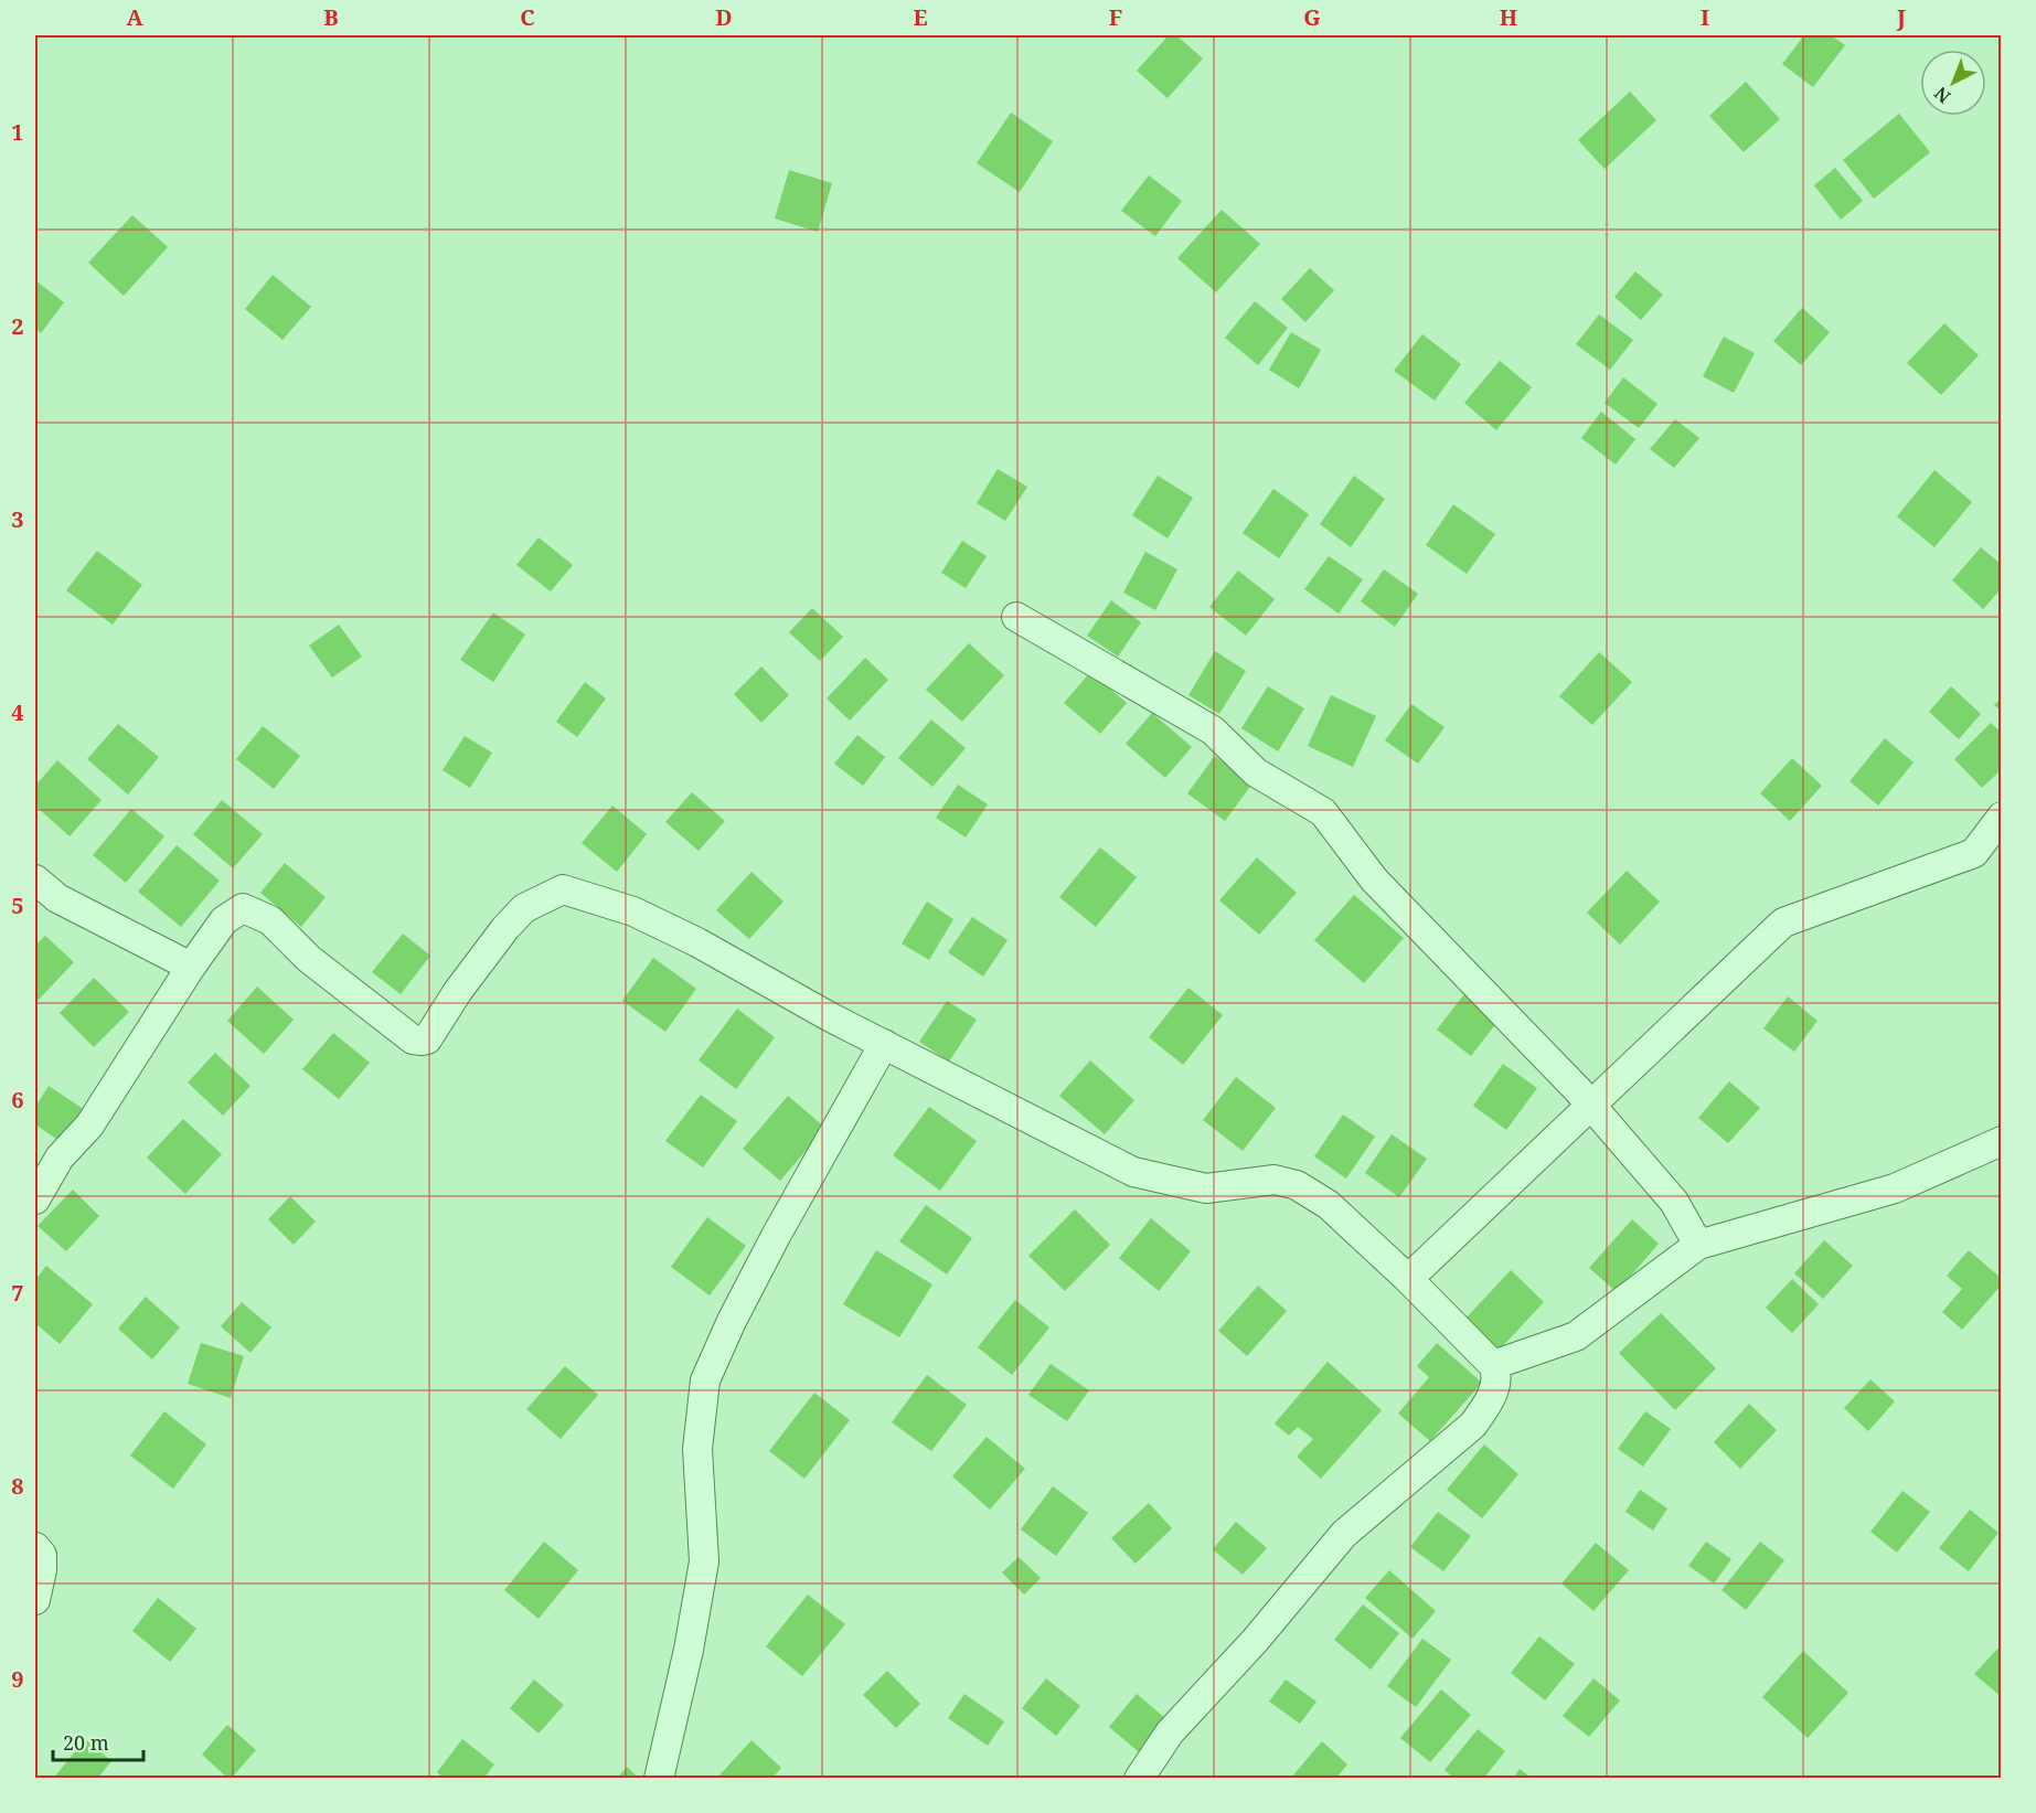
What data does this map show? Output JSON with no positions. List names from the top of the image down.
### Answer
{
  "scale_bar": "20 m",
  "north": "bottom left",
  "grid": {
    "columns": [
      "A",
      "B",
      "C",
      "D",
      "E",
      "F",
      "G",
      "H",
      "I",
      "J"
    ],
    "rows": [
      "1",
      "2",
      "3",
      "4",
      "5",
      "6",
      "7",
      "8",
      "9"
    ]
  }
}
